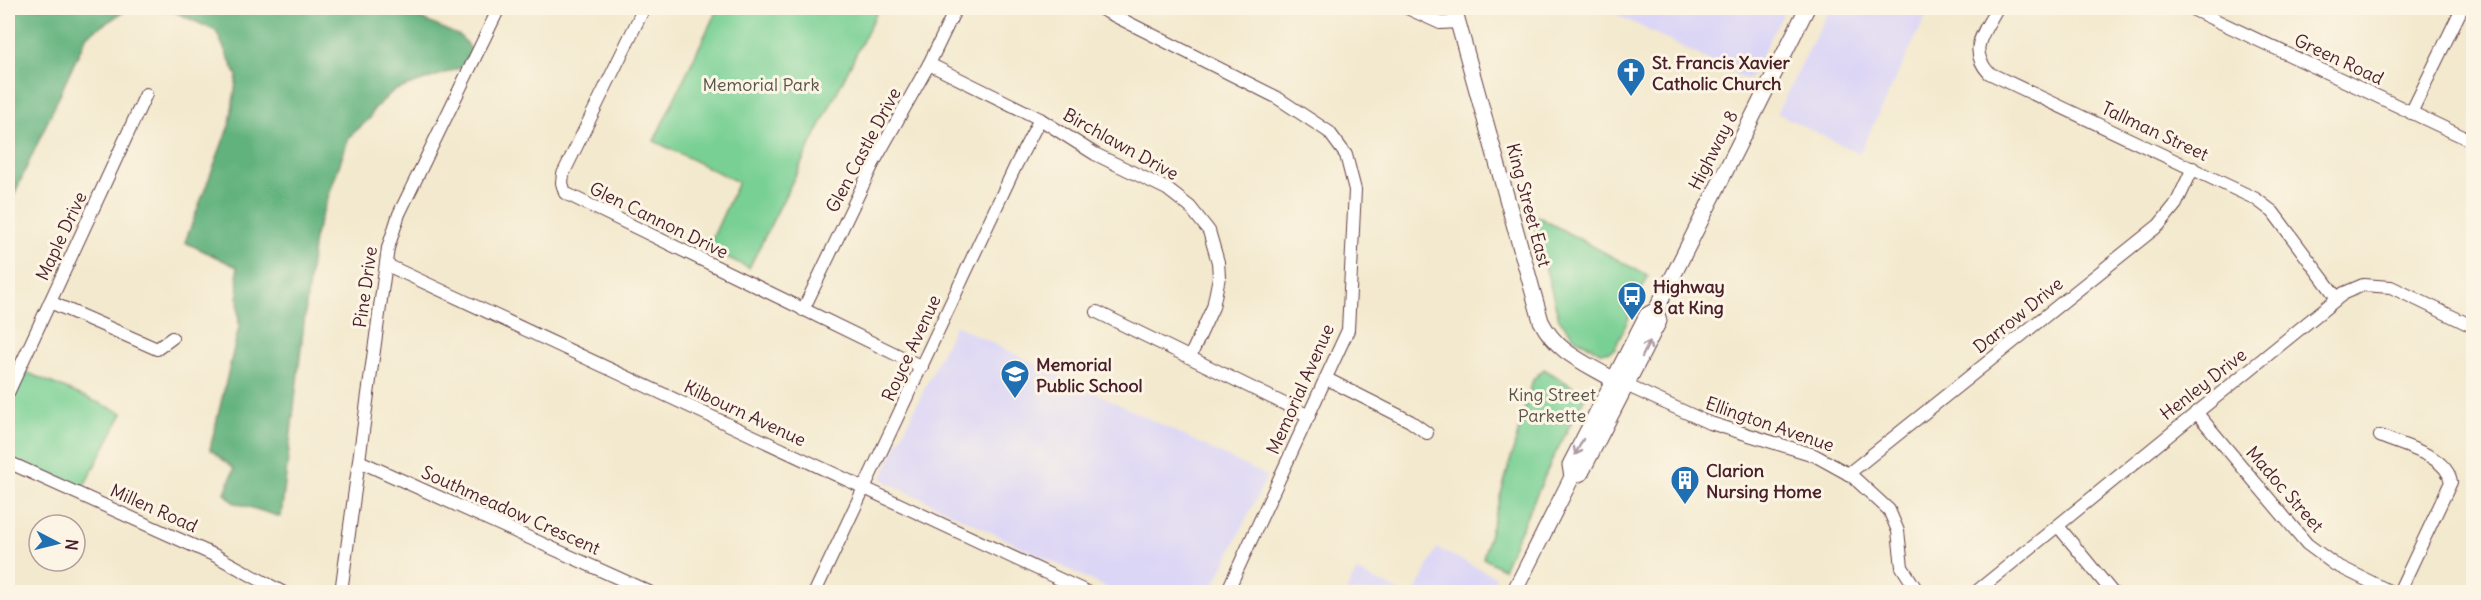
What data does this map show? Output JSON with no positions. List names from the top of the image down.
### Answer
{
  "streets": {
    "main road": ["Highway 8", "King Street East"],
    "street": [
      "Green Road",
      "Tallman Street",
      "Birchlawn Drive",
      "Glen Castle Drive",
      "Glen Cannon Drive",
      "Maple Drive",
      "Pine Drive",
      "Darrow Drive",
      "Royce Avenue",
      "Henley Drive",
      "Memorial Avenue",
      "Kilbourn Avenue",
      "Ellington Avenue",
      "Madoc Street",
      "Millen Road",
      "Southmeadow Crescent"
    ]
  },
  "crossings": [
    ["Tallman Street", "Darrow Drive"],
    ["Tallman Street", "Henley Drive"],
    ["Birchlawn Drive", "Glen Castle Drive"],
    ["Birchlawn Drive", "Royce Avenue"],
    ["Glen Castle Drive", "Glen Cannon Drive"],
    ["Highway 8", "King Street East"],
    ["Highway 8", "Ellington Avenue"],
    ["King Street East", "Ellington Avenue"],
    ["Glen Cannon Drive", "Royce Avenue"],
    ["Pine Drive", "Kilbourn Avenue"],
    ["Pine Drive", "Southmeadow Crescent"],
    ["Darrow Drive", "Ellington Avenue"],
    ["Royce Avenue", "Kilbourn Avenue"],
    ["Henley Drive", "Madoc Street"]
  ],
  "parks": ["Memorial Park", "King Street Parkette"],
  "places": {
    "church": ["St. Francis Xavier Catholic Church"],
    "bus stop": ["Highway 8 at King"],
    "school or university": ["Memorial Public School"],
    "building": ["Clarion Nursing Home"]
  },
  "north": "right"
}
